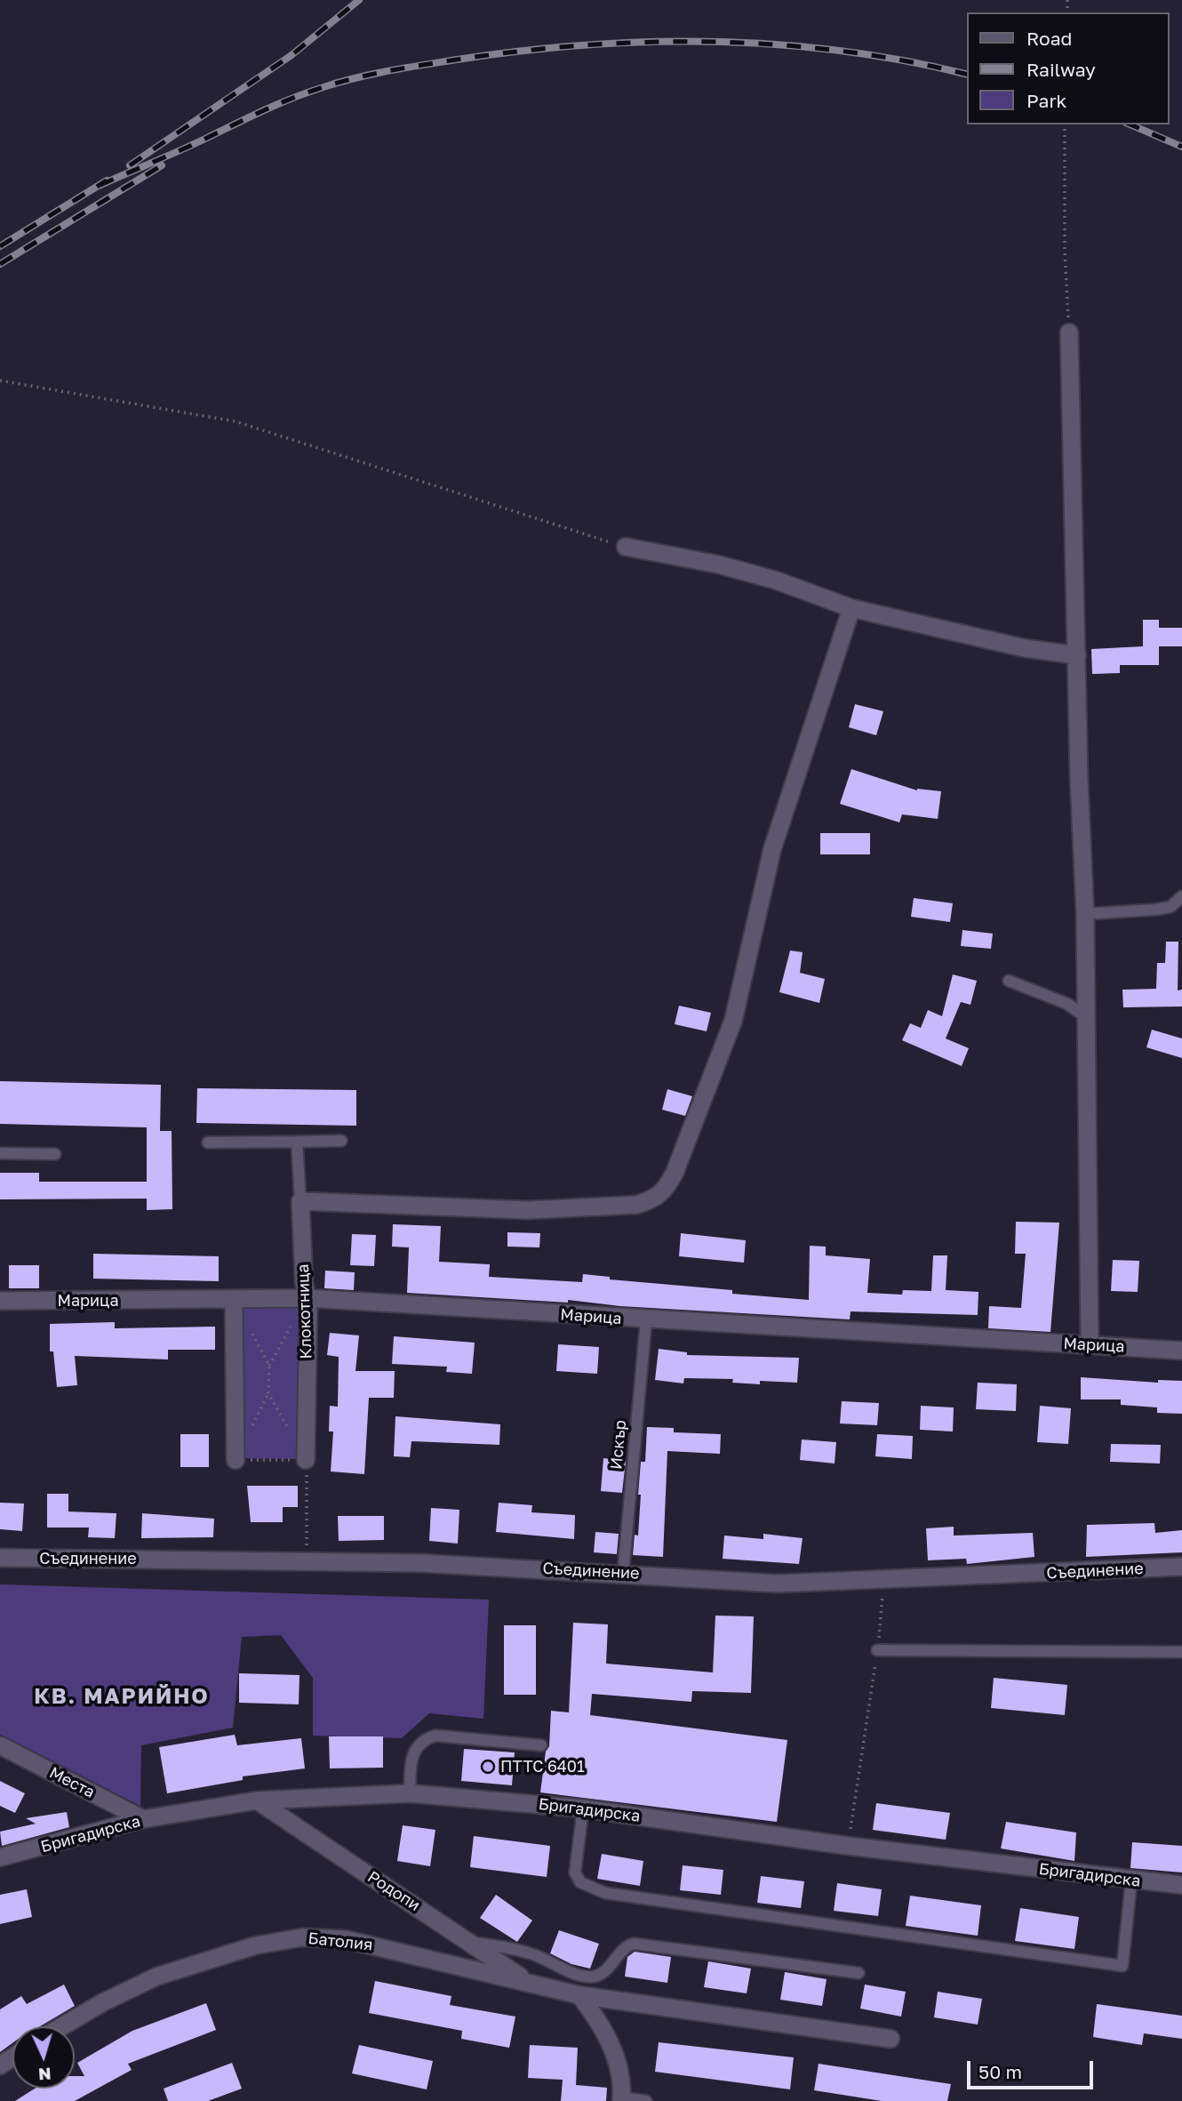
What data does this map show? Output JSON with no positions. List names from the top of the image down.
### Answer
{
  "streets": {
    "street": [
      "Марица",
      "Клокотница",
      "Съединение",
      "Места",
      "Бригадирска",
      "Родопи",
      "Батолия"
    ],
    "lane": ["Искър"]
  },
  "crossings": [
    ["Марица", "Клокотница"],
    ["Марица", "Искър"],
    ["Искър", "Съединение"],
    ["Места", "Бригадирска"],
    ["Бригадирска", "Родопи"],
    ["Родопи", "Батолия"]
  ],
  "districts": ["КВ. МАРИЙНО"],
  "places": ["ПТТС 6401"],
  "legend": ["Road", "Railway", "Park"],
  "scale_bar": "50 m",
  "north": "bottom"
}
